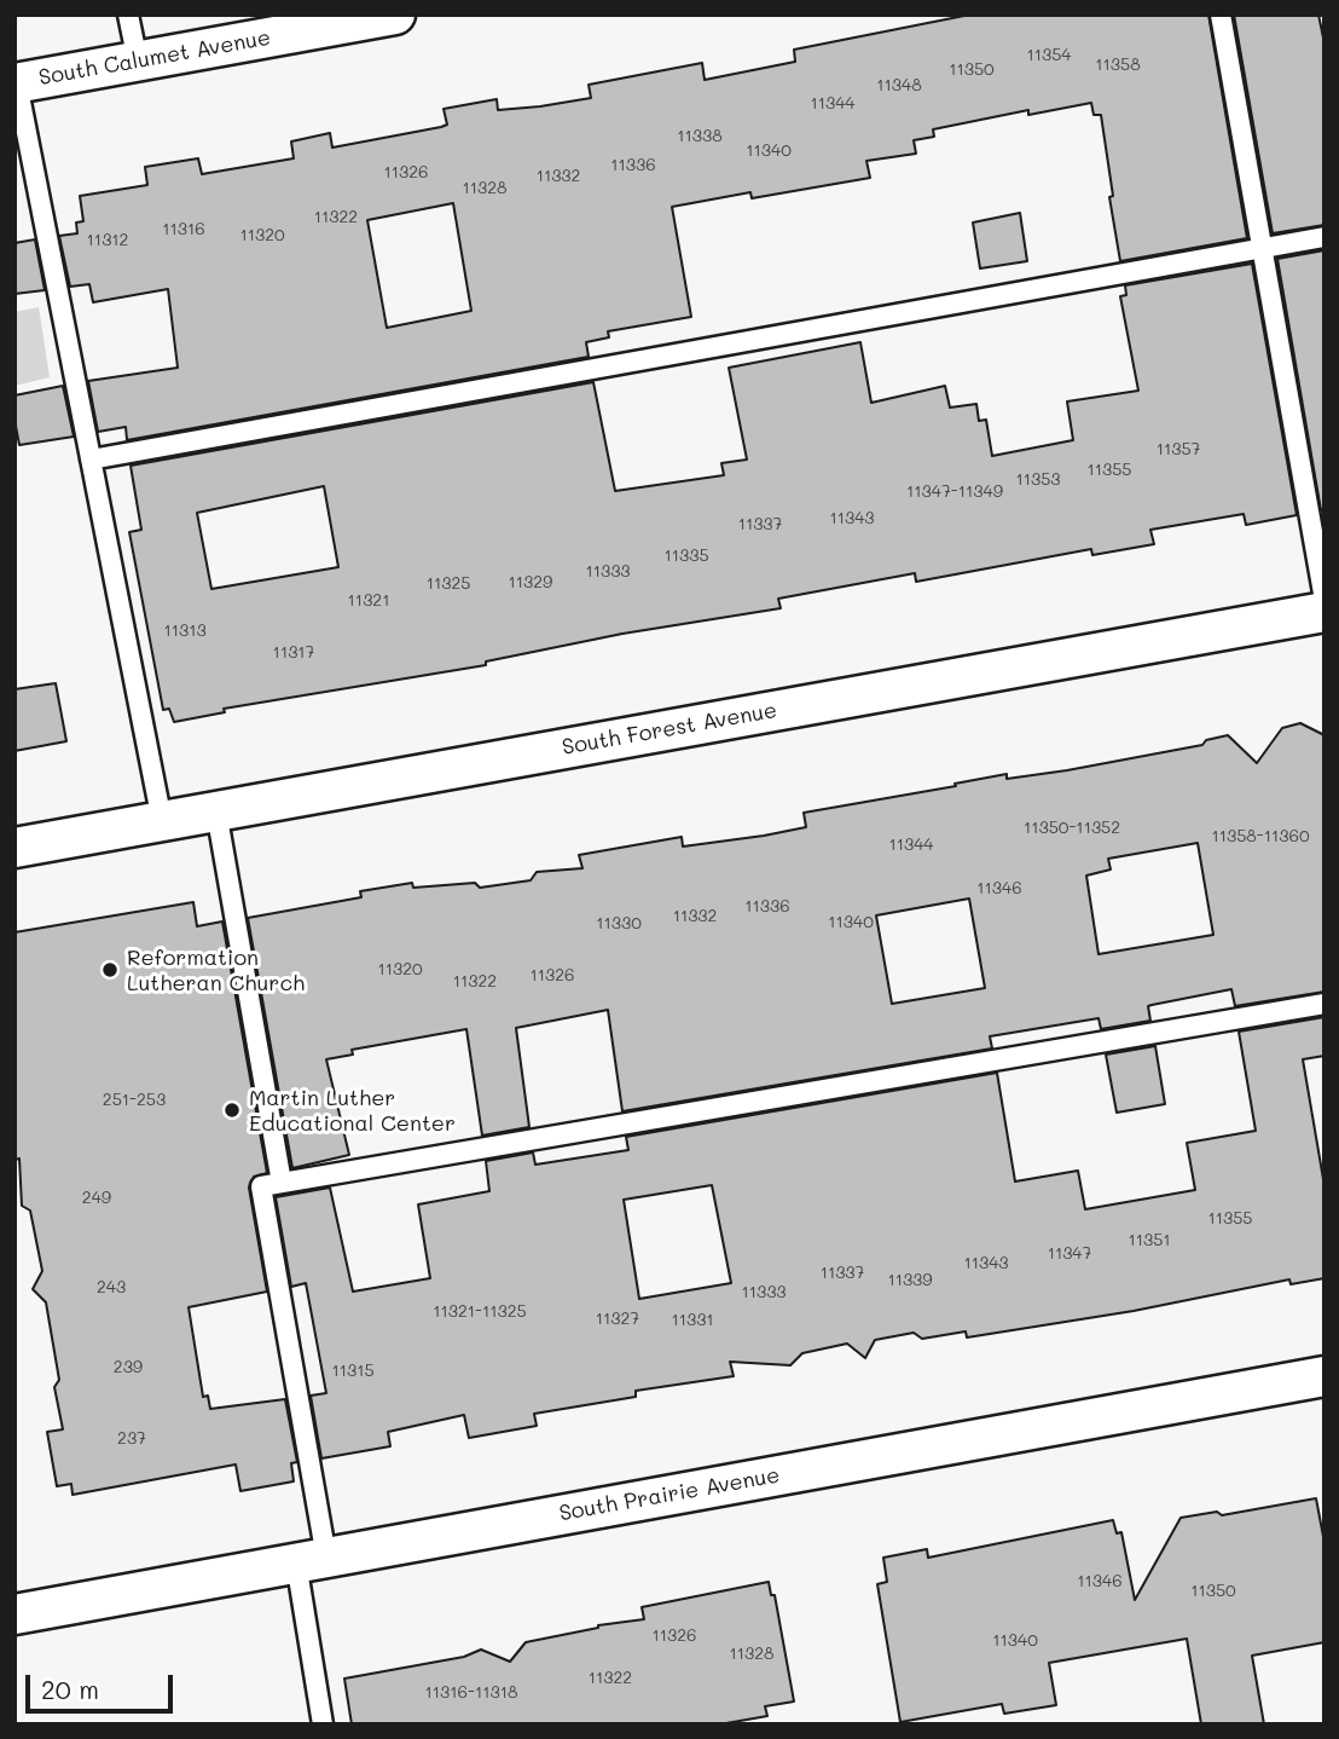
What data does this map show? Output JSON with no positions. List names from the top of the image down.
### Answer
{
  "streets": {
    "street": ["South Calumet Avenue", "South Forest Avenue", "South Prairie Avenue"]
  },
  "places": ["Reformation Lutheran Church", "Martin Luther Educational Center"],
  "house_numbers": [
    "11354",
    "11358",
    "11350",
    "11348",
    "11344",
    "11338",
    "11340",
    "11336",
    "11326",
    "11332",
    "11328",
    "11322",
    "11316",
    "11320",
    "11312",
    "11357",
    "11355",
    "11353",
    "11347-11349",
    "11343",
    "11337",
    "11335",
    "11333",
    "11329",
    "11325",
    "11321",
    "11313",
    "11317",
    "11350-11352",
    "11358-11360",
    "11344",
    "11346",
    "11336",
    "11332",
    "11340",
    "11330",
    "11320",
    "11326",
    "11322",
    "251-253",
    "249",
    "11355",
    "11351",
    "11347",
    "11343",
    "11337",
    "11339",
    "243",
    "11333",
    "11321-11325",
    "11327",
    "11331",
    "239",
    "11315",
    "237",
    "11346",
    "11350",
    "11326",
    "11340",
    "11328",
    "11322",
    "11316-11318"
  ],
  "scale_bar": "20 m"
}
